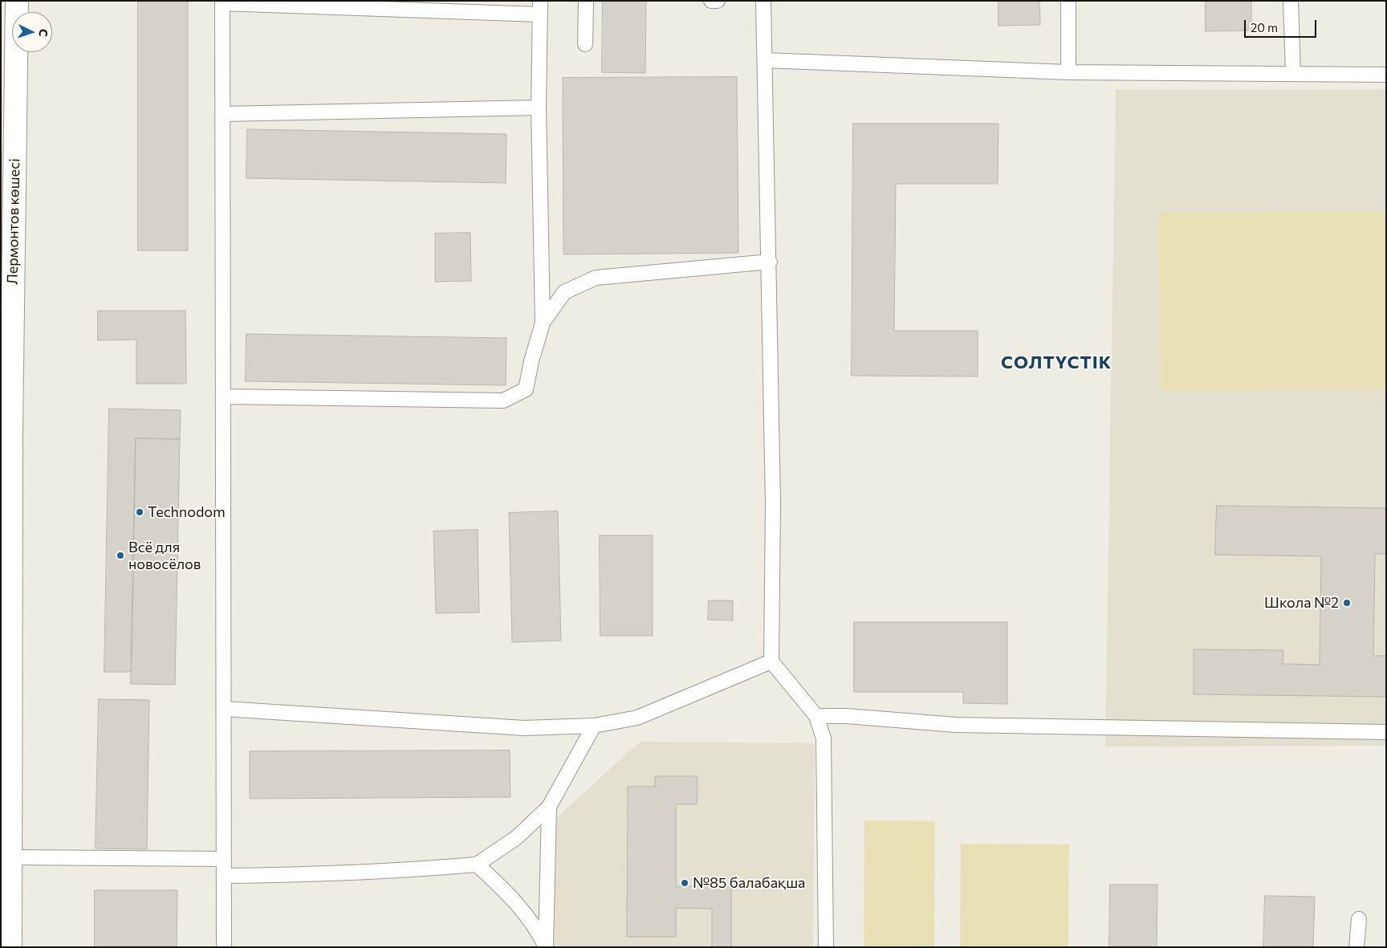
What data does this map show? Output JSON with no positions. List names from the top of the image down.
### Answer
{
  "streets": {
    "main road": ["Лермонтов көшесі"]
  },
  "districts": ["СОЛТҮСТІК"],
  "places": [
    "Technodom",
    "Всё для новосёлов",
    "Школа №2",
    "№85 балабақша"
  ],
  "scale_bar": "20 m",
  "north": "right"
}
